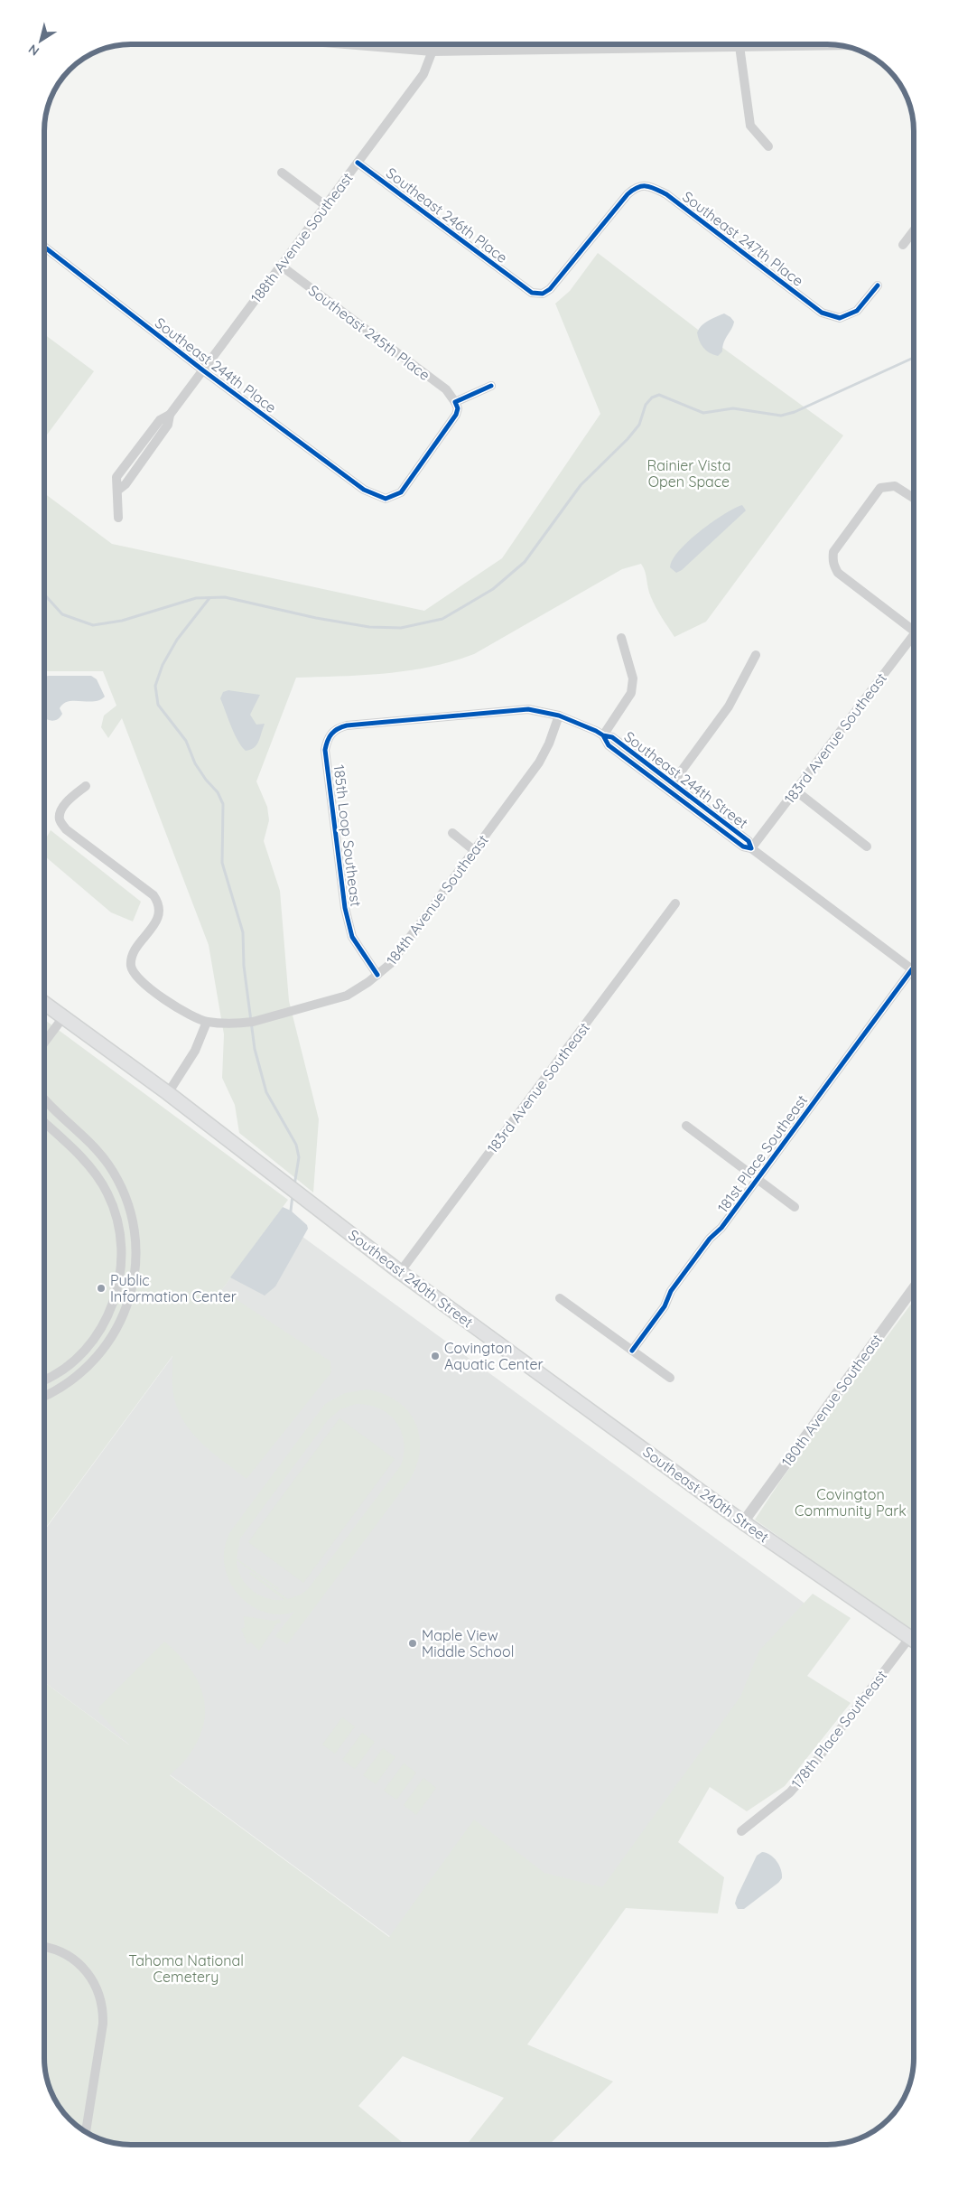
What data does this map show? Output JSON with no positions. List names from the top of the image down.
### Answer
{
  "streets": {
    "main road": ["Southeast 240th Street"],
    "street": [
      "Southeast 246th Place",
      "188th Avenue Southeast",
      "Southeast 247th Place",
      "Southeast 245th Place",
      "Southeast 244th Place",
      "183rd Avenue Southeast",
      "Southeast 244th Street",
      "185th Loop Southeast",
      "184th Avenue Southeast",
      "181st Place Southeast",
      "180th Avenue Southeast",
      "178th Place Southeast"
    ]
  },
  "crossings": [
    ["Southeast 246th Place", "188th Avenue Southeast"],
    ["Southeast 246th Place", "Southeast 247th Place"],
    ["188th Avenue Southeast", "Southeast 245th Place"],
    ["188th Avenue Southeast", "Southeast 244th Place"],
    ["Southeast 245th Place", "Southeast 244th Place"],
    ["183rd Avenue Southeast", "Southeast 244th Street"],
    ["183rd Avenue Southeast", "Southeast 240th Street"],
    ["Southeast 244th Street", "185th Loop Southeast"],
    ["Southeast 244th Street", "184th Avenue Southeast"],
    ["185th Loop Southeast", "184th Avenue Southeast"],
    ["Southeast 240th Street", "180th Avenue Southeast"]
  ],
  "parks": ["Rainier Vista Open Space", "Covington Community Park", "Tahoma National Cemetery"],
  "places": ["Public Information Center", "Covington Aquatic Center", "Maple View Middle School"],
  "north": "bottom left"
}
